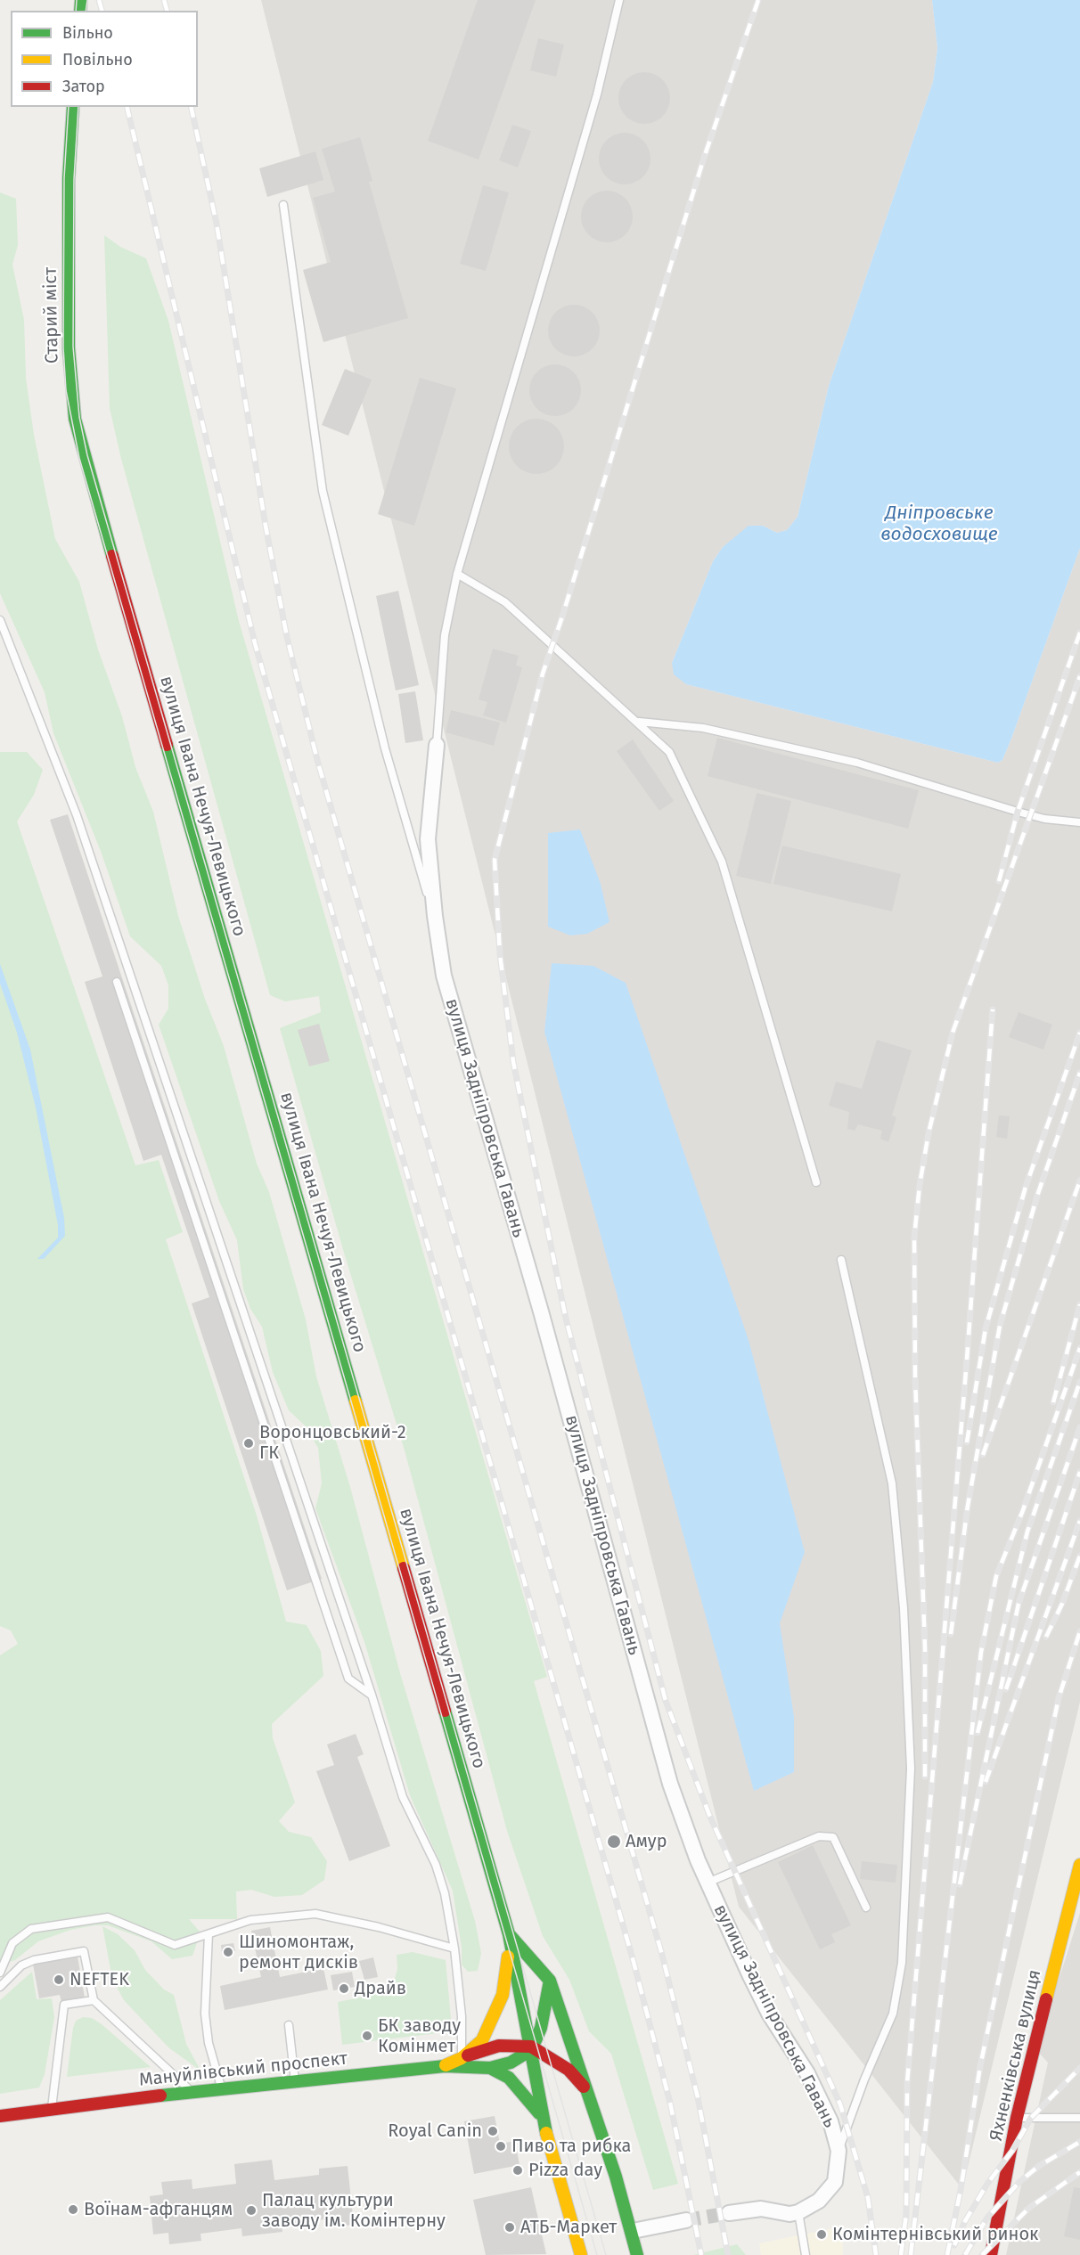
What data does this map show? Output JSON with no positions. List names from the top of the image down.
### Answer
{
  "streets": {
    "main road": [
      "Старий міст",
      "вулиця Івана Нечуя-Левицького",
      "Яхненківська вулиця",
      "Мануйлівський проспект"
    ],
    "street": ["вулиця Задніпровська Гавань"]
  },
  "crossings": [
    ["Старий міст", "вулиця Івана Нечуя-Левицького"]
  ],
  "water": ["Дніпровське водосховище"],
  "places": [
    "Воронцовський-2 ГК",
    "Амур",
    "Шиномонтаж, ремонт дисків",
    "NEFTEK",
    "Драйв",
    "БК заводу Комінмет",
    "Royal Canin",
    "Пиво та рибка",
    "Pizza day",
    "Воїнам-афганцям",
    "Палац культури заводу ім. Комінтерну",
    "АТБ-Маркет",
    "Комінтернівський ринок"
  ],
  "legend": ["Вільно", "Повільно", "Затор"]
}
